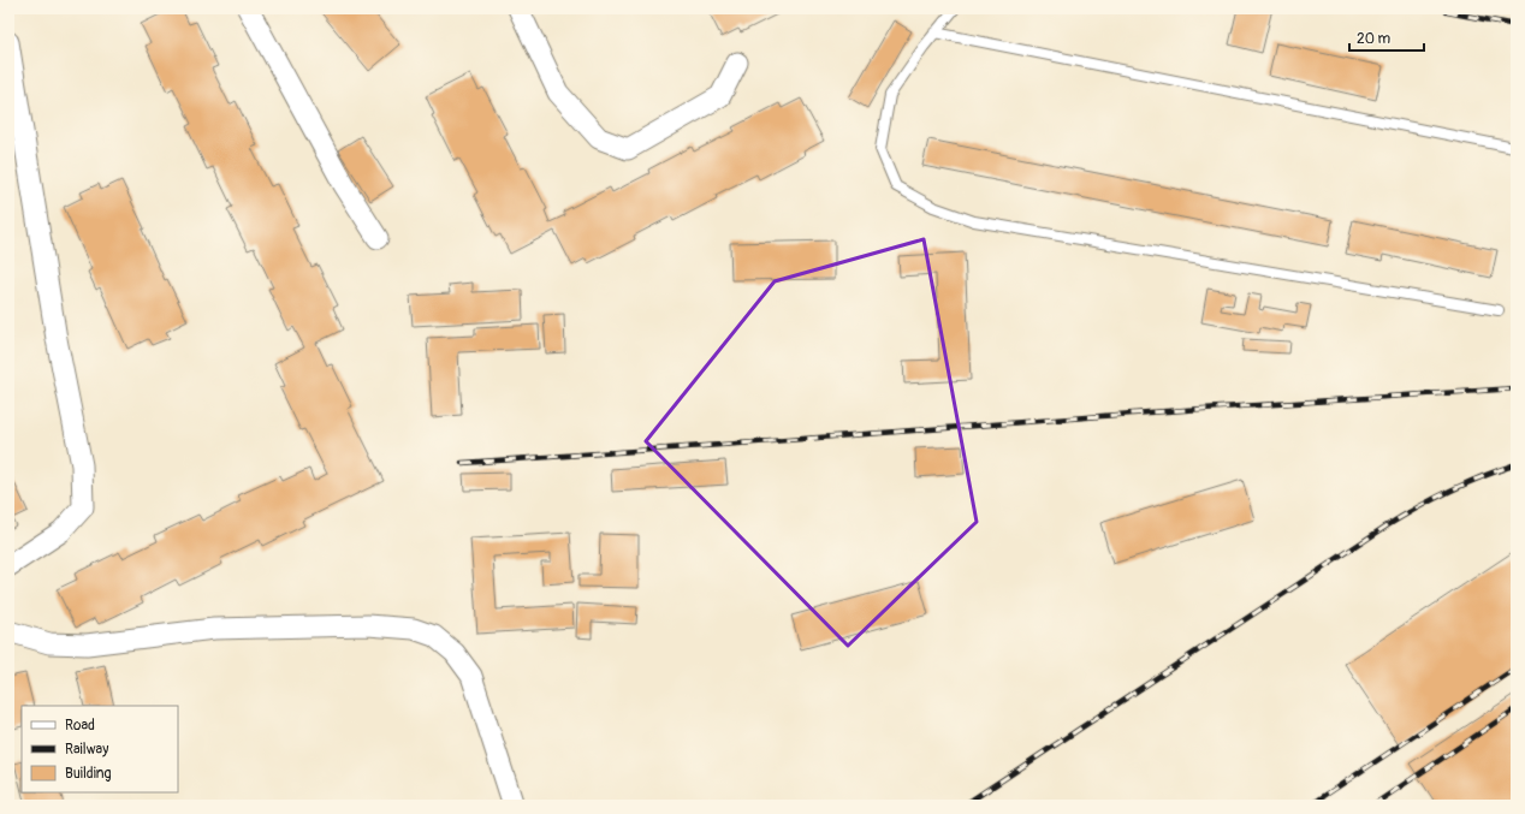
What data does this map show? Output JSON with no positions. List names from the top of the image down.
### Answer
{
  "legend": ["Road", "Railway", "Building"],
  "scale_bar": "20 m"
}
